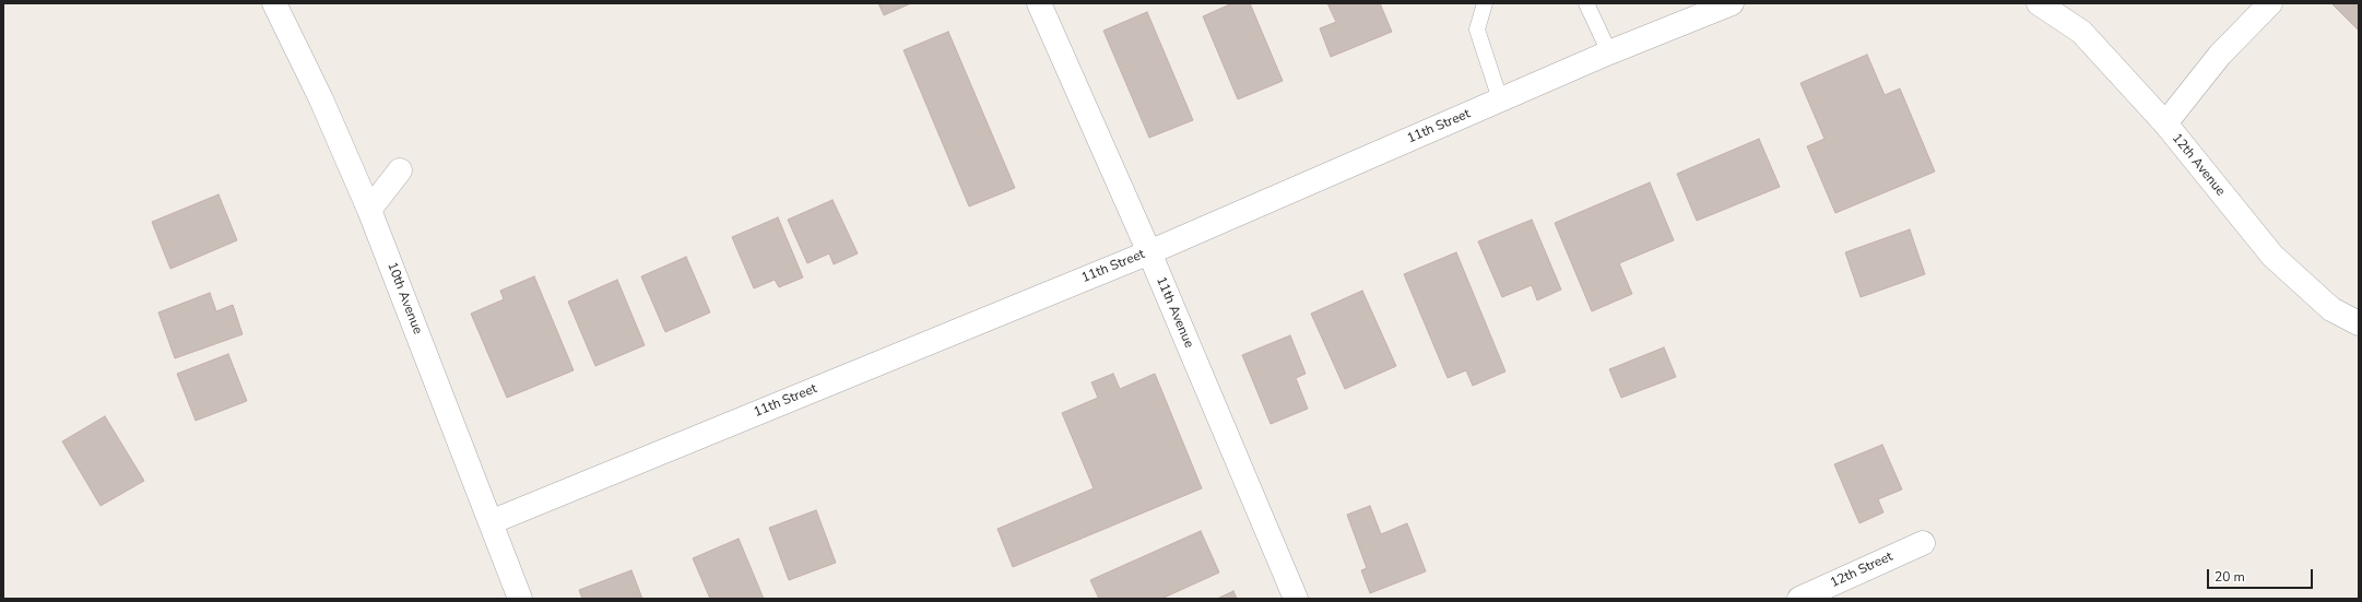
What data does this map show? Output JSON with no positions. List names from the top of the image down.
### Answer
{
  "streets": {
    "street": [
      "11th Street",
      "12th Avenue",
      "10th Avenue",
      "11th Avenue",
      "12th Street"
    ]
  },
  "crossings": [
    ["11th Street", "10th Avenue"],
    ["11th Street", "11th Avenue"]
  ],
  "scale_bar": "20 m"
}
